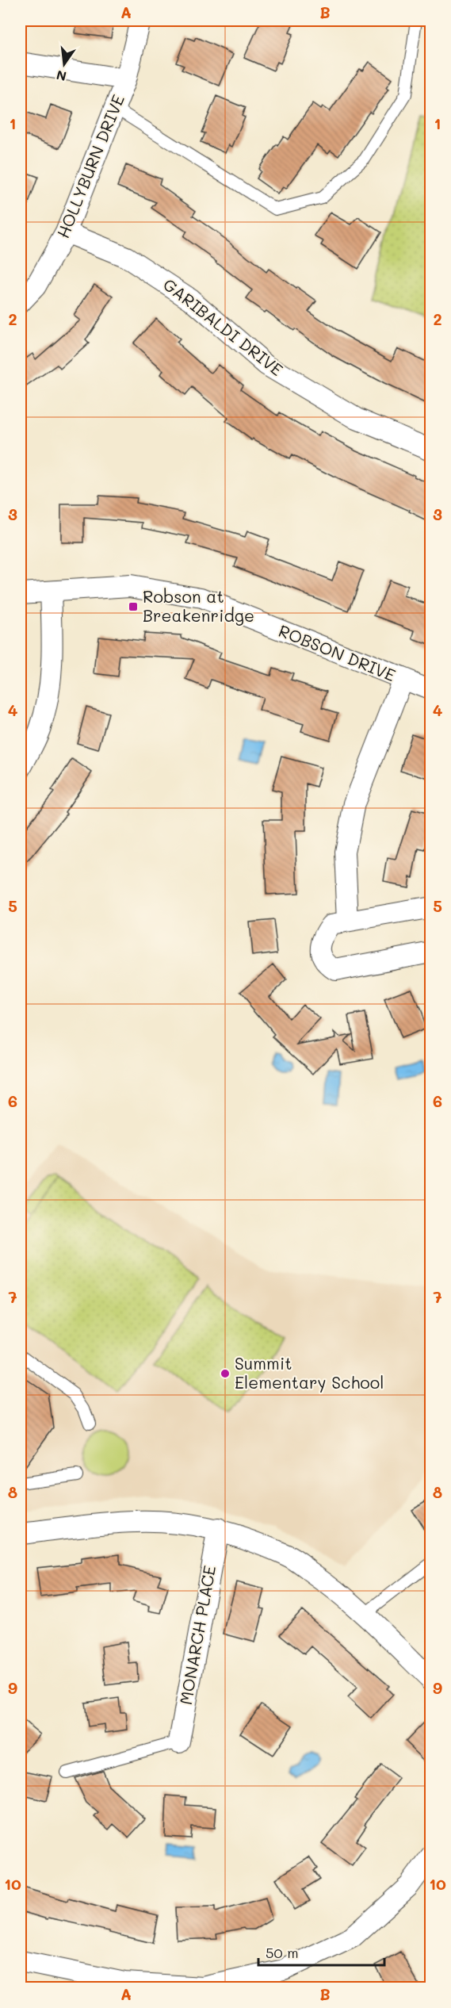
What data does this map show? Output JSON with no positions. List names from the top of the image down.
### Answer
{
  "streets": {
    "street": [
      "HOLLYBURN DRIVE",
      "GARIBALDI DRIVE",
      "ROBSON DRIVE",
      "MONARCH PLACE"
    ]
  },
  "crossings": [
    ["HOLLYBURN DRIVE", "GARIBALDI DRIVE"]
  ],
  "places": {
    "transit": ["Robson at Breakenridge"],
    "other": ["Summit Elementary School"]
  },
  "scale_bar": "50 m",
  "north": "bottom",
  "grid": {
    "columns": ["A", "B"],
    "rows": [
      "1",
      "2",
      "3",
      "4",
      "5",
      "6",
      "7",
      "8",
      "9",
      "10"
    ]
  }
}
